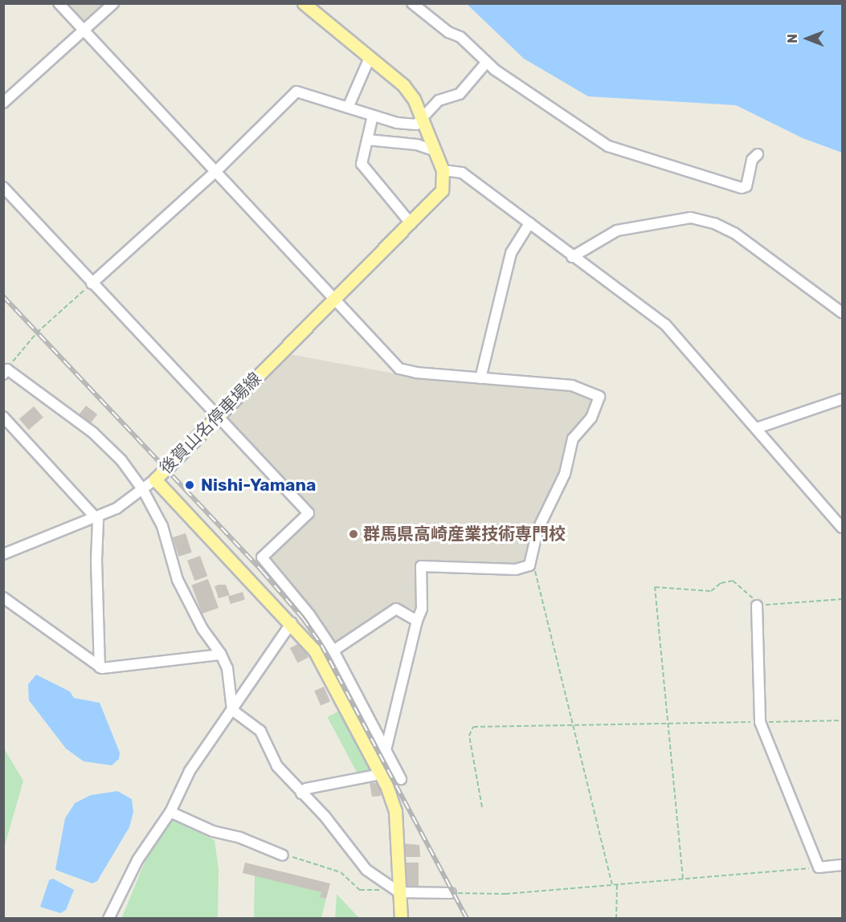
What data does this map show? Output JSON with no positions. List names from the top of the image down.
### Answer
{
  "streets": {
    "main road": ["後賀山名停車場線"]
  },
  "places": ["Nishi-Yamana", "群馬県高崎産業技術専門校"],
  "north": "left"
}
